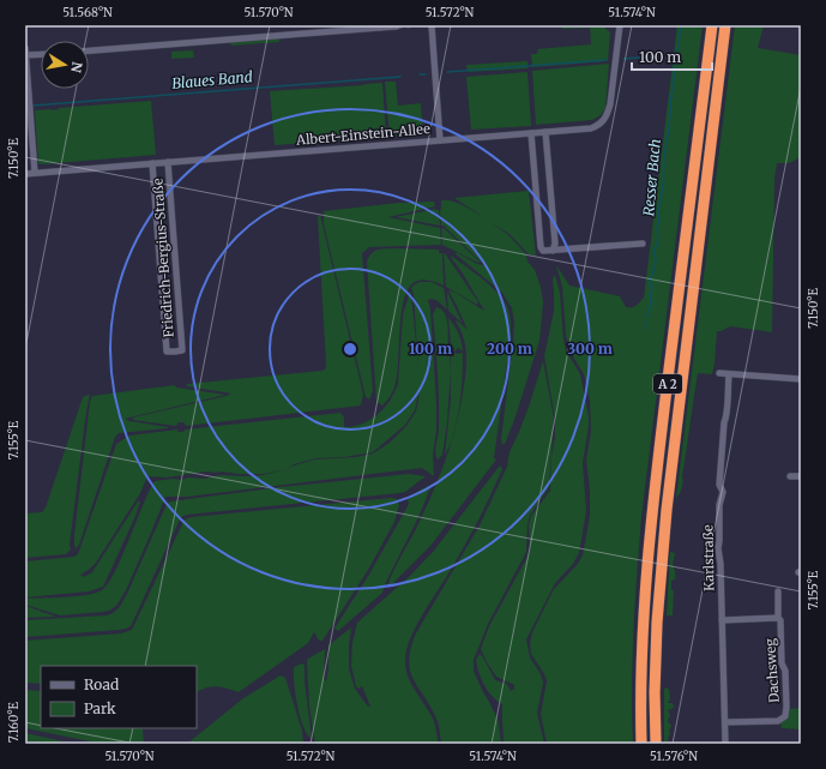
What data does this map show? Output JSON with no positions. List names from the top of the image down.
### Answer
{
  "streets": {
    "highway": ["A 2"],
    "street": [
      "Albert-Einstein-Allee",
      "Friedrich-Bergius-Straße",
      "Karlstraße",
      "Dachsweg"
    ]
  },
  "crossings": [
    ["Albert-Einstein-Allee", "Friedrich-Bergius-Straße"],
    ["Karlstraße", "Dachsweg"]
  ],
  "water": ["Blaues Band", "Resser Bach"],
  "legend": ["Road", "Park"],
  "scale_bar": "100 m",
  "north": "right",
  "coordinates": [
    "51.568°N",
    "51.570°N",
    "51.572°N",
    "51.574°N",
    "7.150°E",
    "7.155°E",
    "7.160°E",
    "51.576°N"
  ],
  "rings": ["100 m", "200 m", "300 m"]
}
